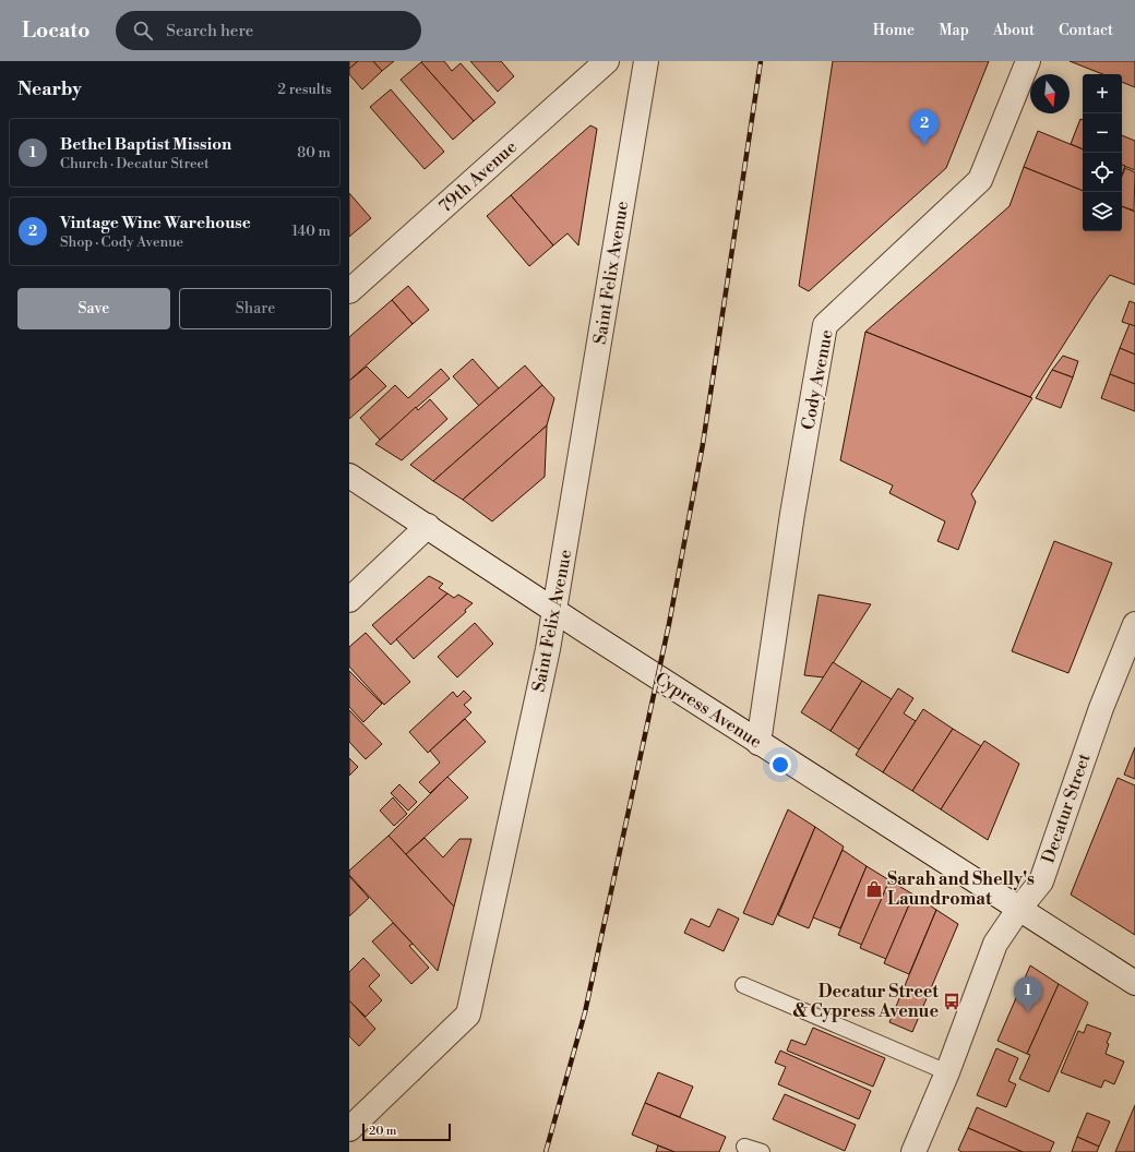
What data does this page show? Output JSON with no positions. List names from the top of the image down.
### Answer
{
  "streets": {
    "street": [
      "79th Avenue",
      "Saint Felix Avenue",
      "Cody Avenue",
      "Cypress Avenue",
      "Decatur Street"
    ]
  },
  "crossings": [
    ["Saint Felix Avenue", "Cypress Avenue"],
    ["Cody Avenue", "Cypress Avenue"],
    ["Cypress Avenue", "Decatur Street"]
  ],
  "places": {
    "shop": ["Sarah and Shelly's Laundromat"],
    "bus stop": ["Decatur Street & Cypress Avenue"]
  },
  "scale_bar": "20 m",
  "north": "bottom",
  "page": {
    "header": "Locato",
    "search": "Search here",
    "nav": [
      "Home",
      "Map",
      "About",
      "Contact"
    ],
    "heading": ["Nearby", "2 results"],
    "map_buttons": ["+", "−"],
    "pins": ["2", "1"],
    "list": [
      {
        "mark": "1",
        "name": "Bethel Baptist Mission",
        "note": "Church · Decatur Street",
        "value": "80 m"
      },
      {
        "mark": "2",
        "name": "Vintage Wine Warehouse",
        "note": "Shop · Cody Avenue",
        "value": "140 m"
      }
    ],
    "buttons": ["Save", "Share"],
    "scale": "20 m"
  }
}
